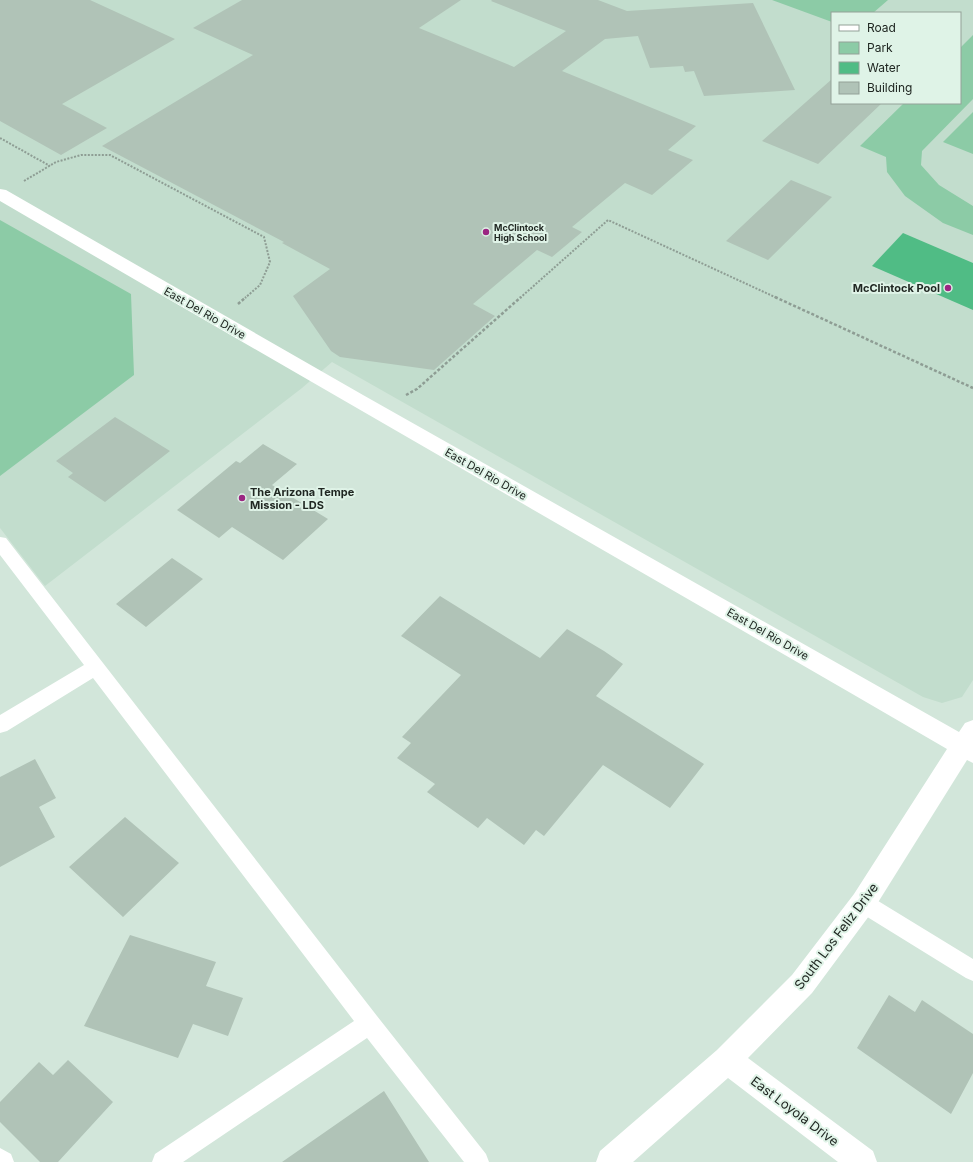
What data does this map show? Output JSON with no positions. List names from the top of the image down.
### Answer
{
  "streets": {
    "street": ["East Del Rio Drive", "South Los Feliz Drive", "East Loyola Drive"]
  },
  "crossings": [
    ["East Del Rio Drive", "South Los Feliz Drive"],
    ["South Los Feliz Drive", "East Loyola Drive"]
  ],
  "places": ["McClintock High School", "McClintock Pool", "The Arizona Tempe Mission - LDS"],
  "legend": [
    "Road",
    "Park",
    "Water",
    "Building"
  ]
}
